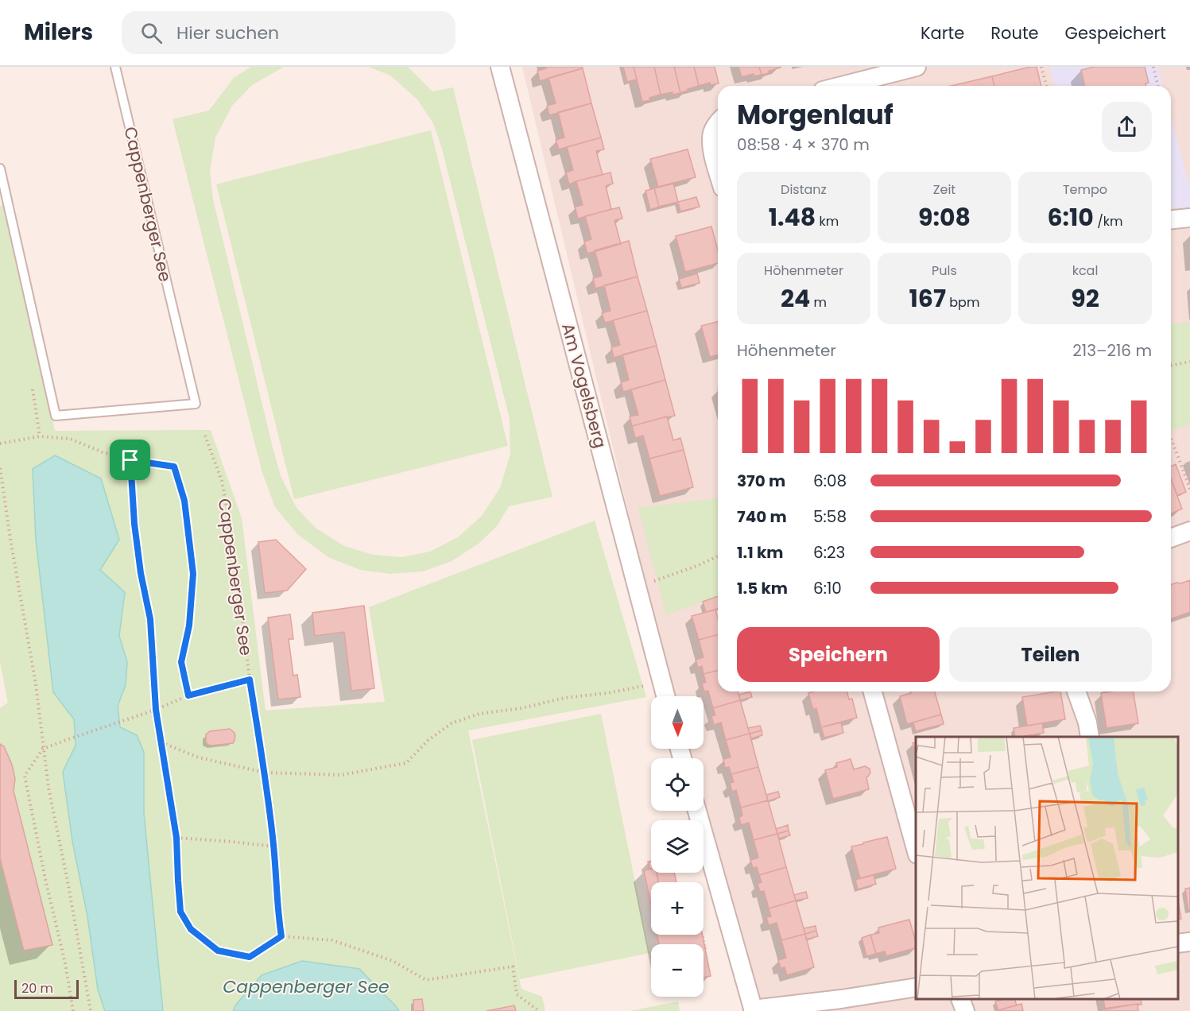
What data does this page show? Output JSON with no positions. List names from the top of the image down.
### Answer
{
  "streets": {
    "street": ["Am Vogelsberg"],
    "lane": ["Cappenberger See"]
  },
  "water": ["Cappenberger See"],
  "scale_bar": "20 m",
  "north": "bottom",
  "page": {
    "header": "Milers",
    "search": "Hier suchen",
    "nav": ["Karte", "Route", "Gespeichert"],
    "heading": ["Morgenlauf", "08:58 · 4 × 370 m"],
    "stats": [
      ["Distanz", "1.48 km"],
      ["Zeit", "9:08"],
      ["Tempo", "6:10 /km"],
      ["Höhenmeter", "24 m"],
      ["Puls", "167 bpm"],
      ["kcal", "92"]
    ],
    "chart": ["Höhenmeter", "213–216 m"],
    "list": [
      {
        "name": "370 m",
        "note": "6:08"
      },
      {
        "name": "740 m",
        "note": "5:58"
      },
      {
        "name": "1.1 km",
        "note": "6:23"
      },
      {
        "name": "1.5 km",
        "note": "6:10"
      }
    ],
    "buttons": ["Speichern", "Teilen"],
    "map_buttons": ["+", "−"],
    "scale": "20 m"
  }
}
